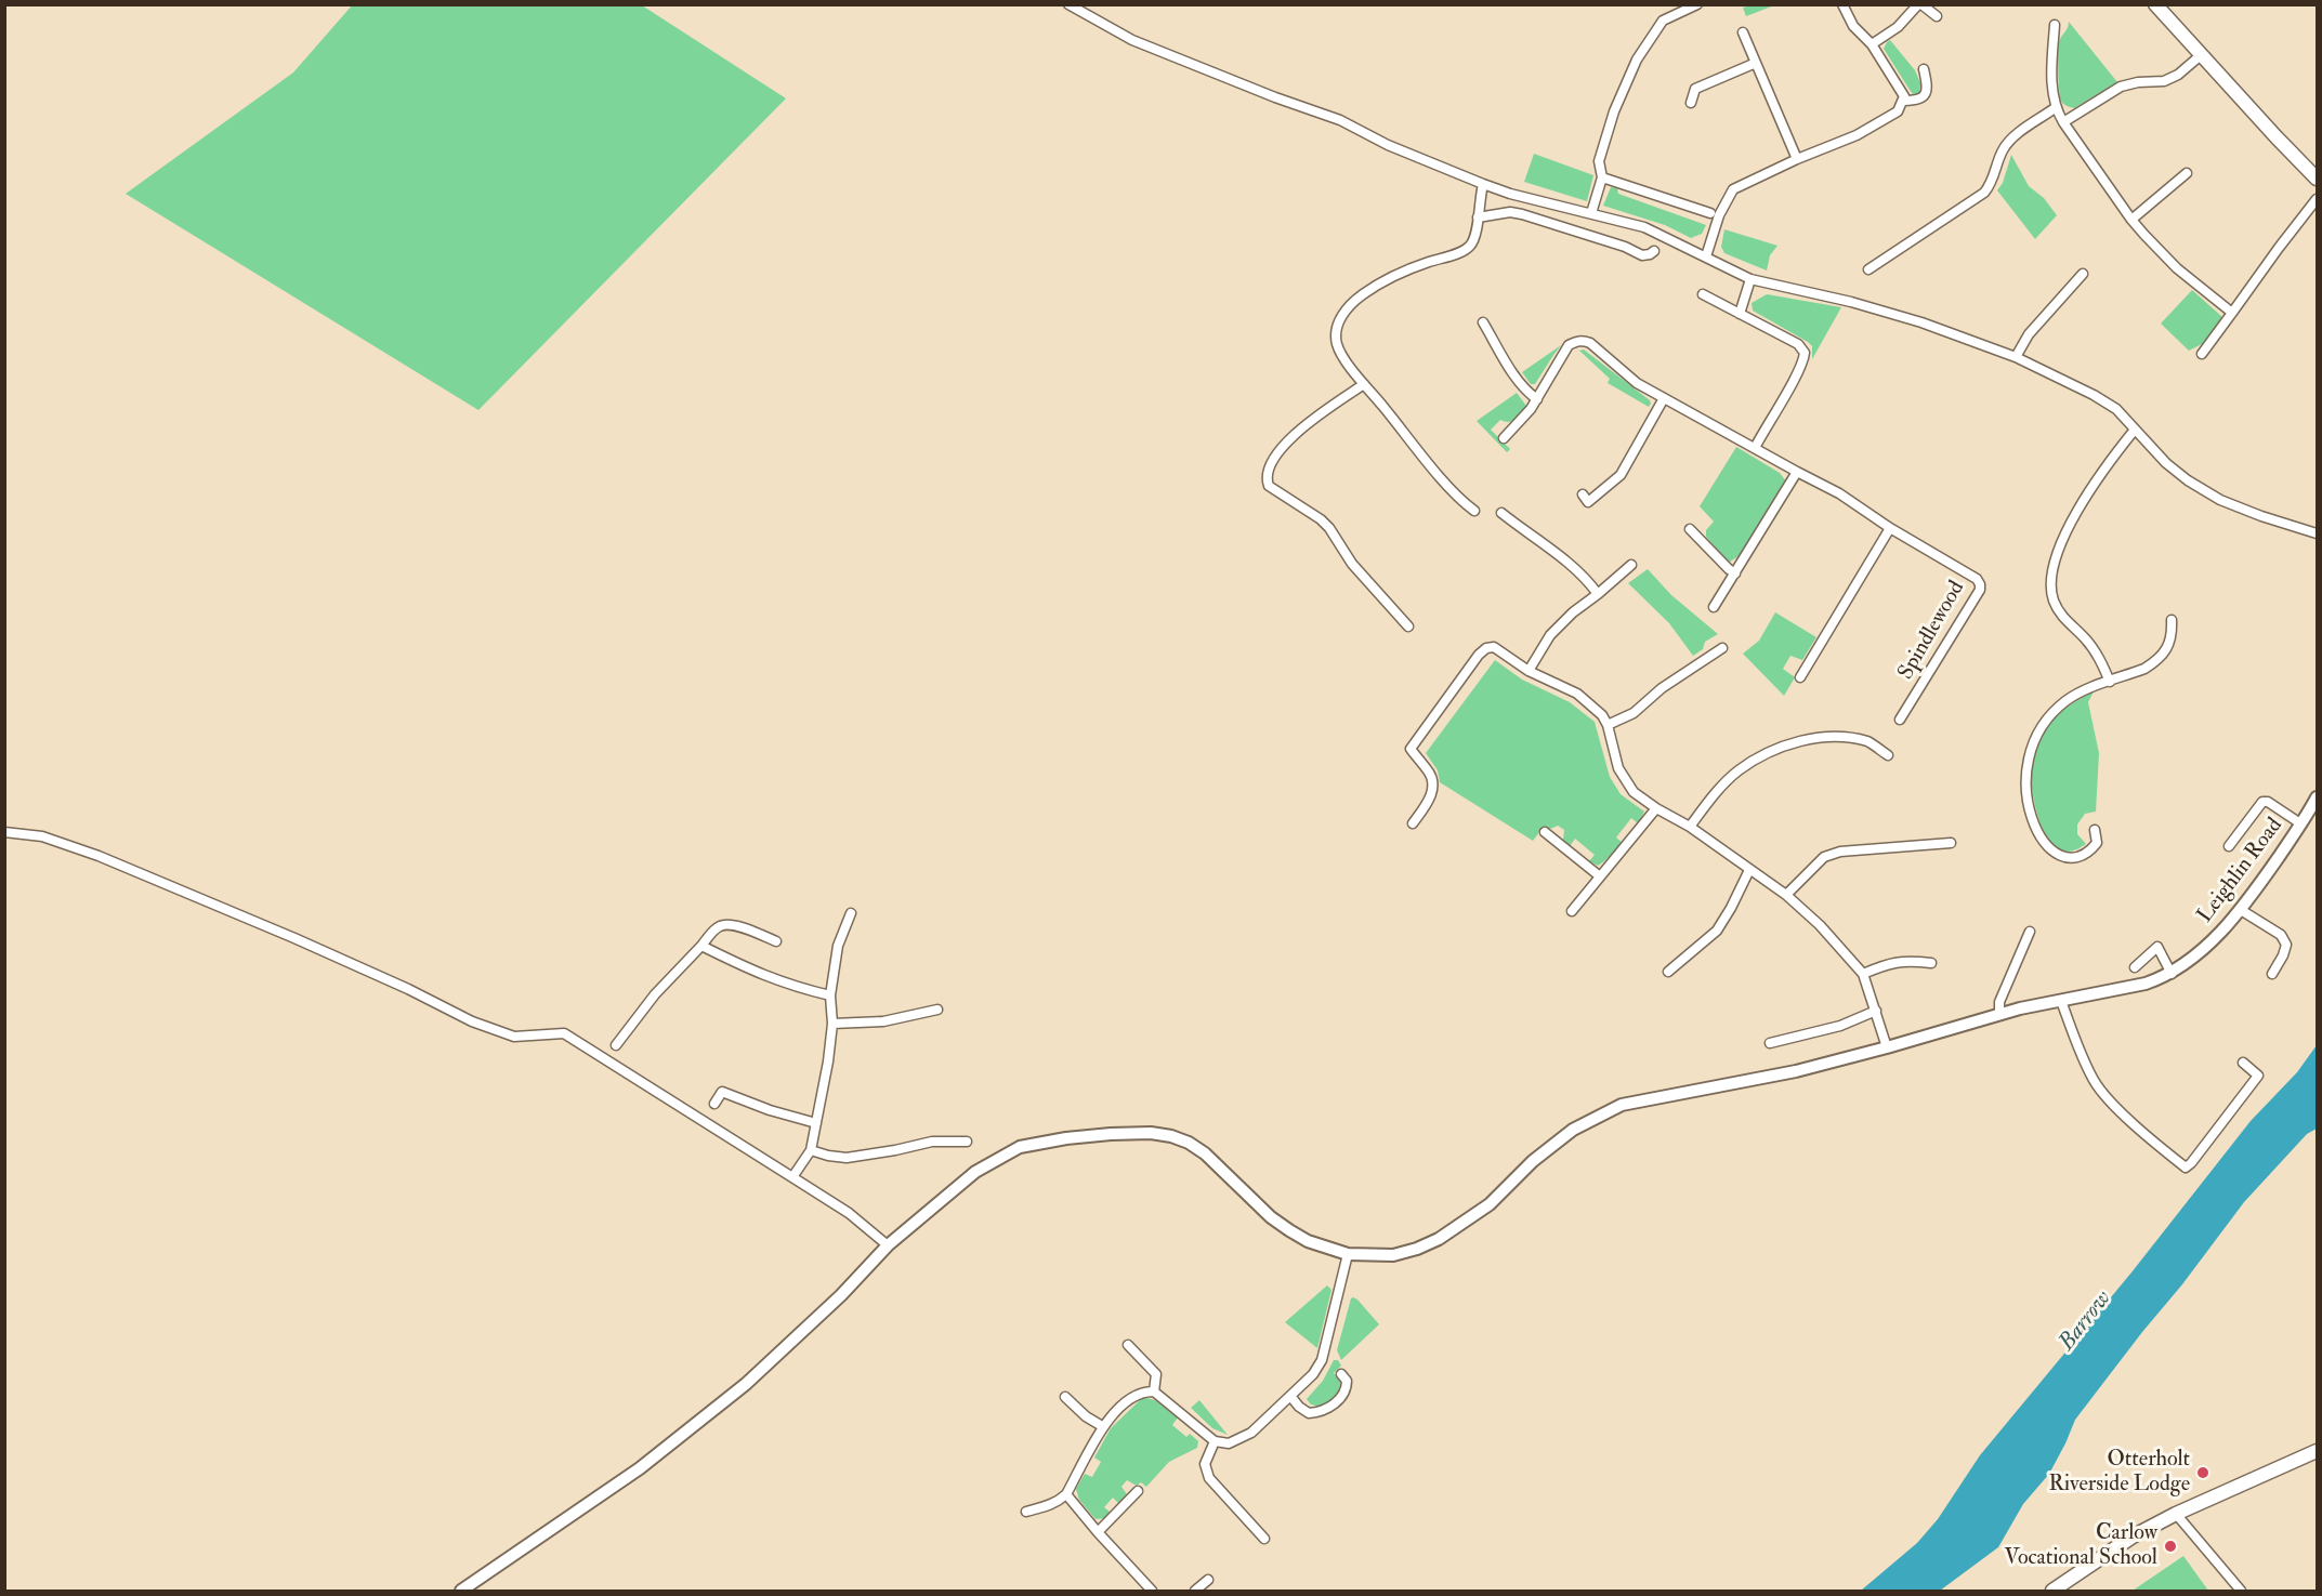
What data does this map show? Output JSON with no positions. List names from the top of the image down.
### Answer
{
  "streets": {
    "street": ["Spindlewood", "Leighlin Road"]
  },
  "water": ["Barrow"],
  "places": ["Otterholt Riverside Lodge", "Carlow Vocational School"]
}
